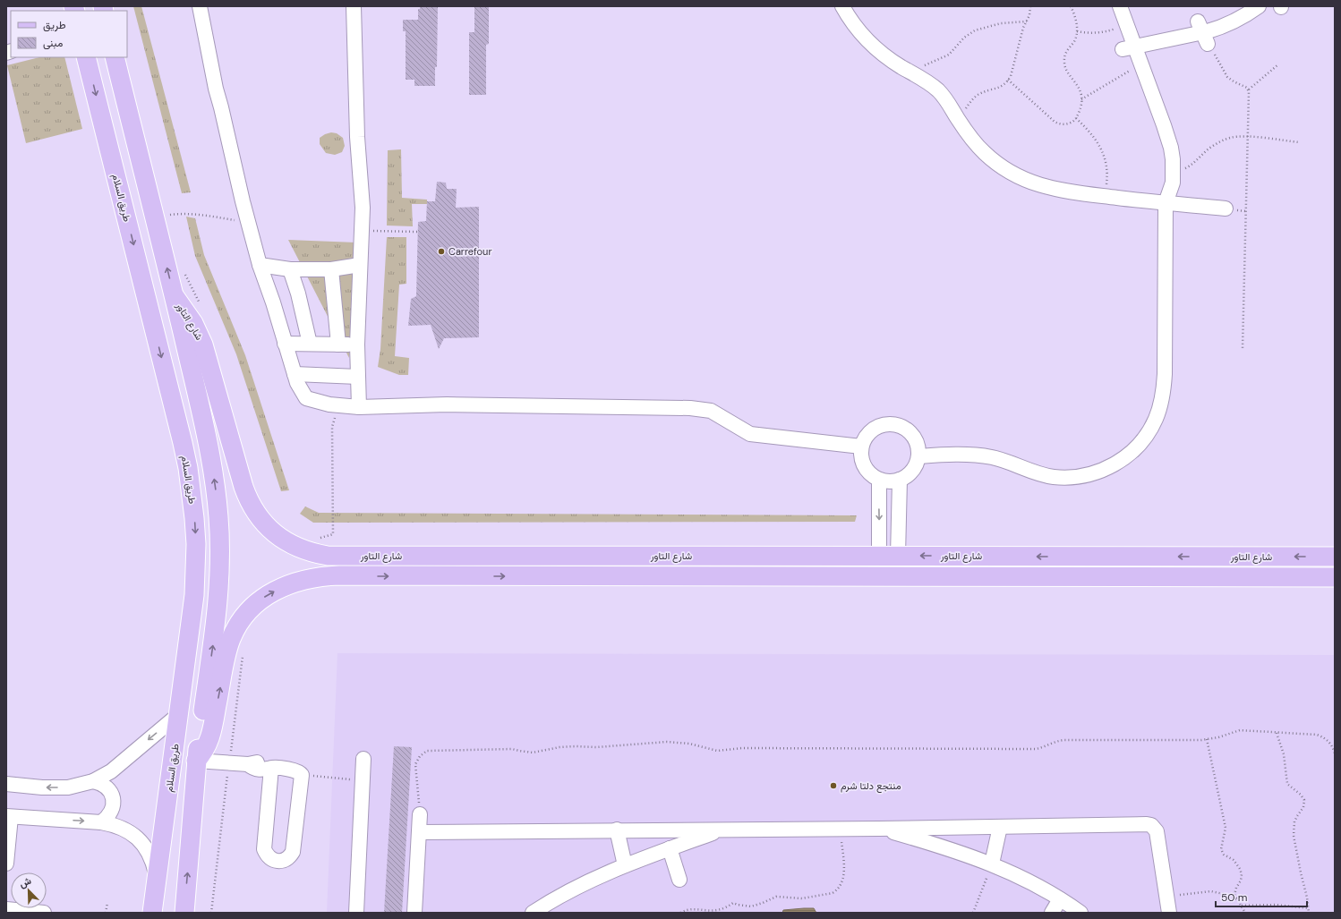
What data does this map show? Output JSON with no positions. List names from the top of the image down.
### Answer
{
  "streets": {
    "main road": ["طريق السلام", "شارع التاور"]
  },
  "places": ["Carrefour", "منتجع دلتا شرم"],
  "legend": ["طريق", "مبنى"],
  "scale_bar": "50 m",
  "north": "top left"
}
